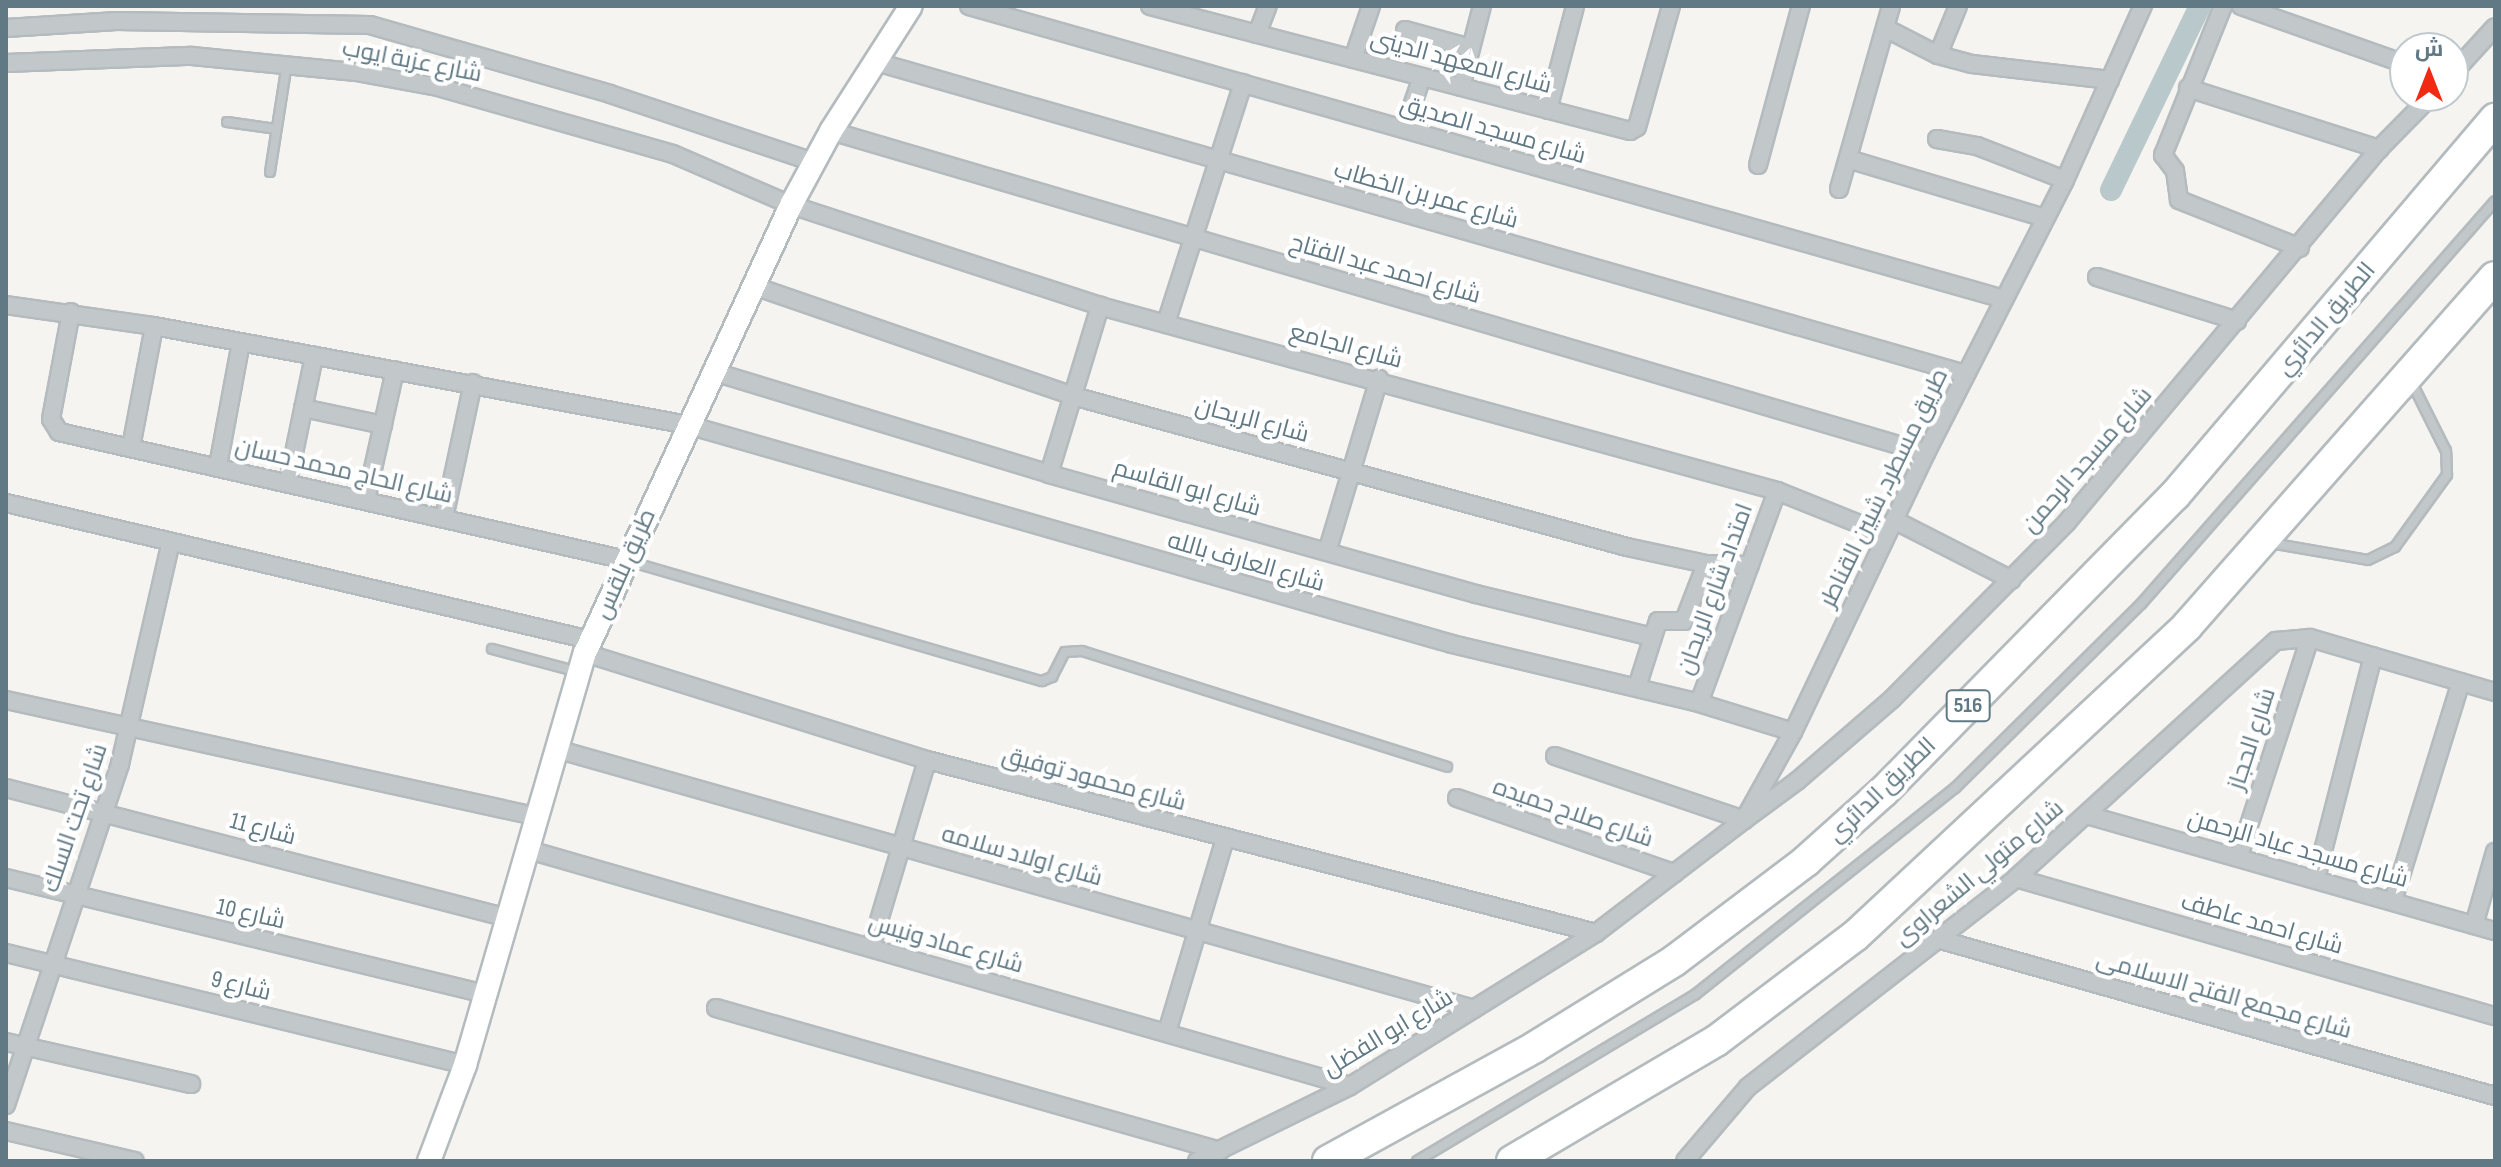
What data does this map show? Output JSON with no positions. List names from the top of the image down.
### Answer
{
  "streets": {
    "highway": ["الطريق الدائري", "516"],
    "main road": ["طريق بلقس"],
    "street": [
      "شارع عزبة ايوب",
      "شارع المعهد الدينى",
      "شارع مسجد الصديق",
      "شارع عمر بن الخطاب",
      "شارع احمد عبد الفتاح",
      "شارع الجامع",
      "شارع الريحان",
      "شارع مسجد الرحمن",
      "شارع الحاج محمد حسان",
      "شارع ابو القاسم",
      "طريق مسطرد, شبين القناطر",
      "شارع العارف بالله",
      "امتداد شارع الريحان",
      "شارع الحجاز",
      "شارع محمود توفيق",
      "شارع صلاح حميده",
      "شارع تحت السلك",
      "شارع 11",
      "شارع مسجد عباد الرحمن",
      "شارع اولاد سلامه",
      "شارع متولي الشعراوى",
      "شارع 10",
      "شارع احمد عاطف",
      "شارع عماد ونيس",
      "شارع 9",
      "شارع مجمع الفتح الاسلامى",
      "شارع ابو الفضل"
    ]
  },
  "crossings": [
    ["شارع عزبة ايوب", "شارع الجامع"],
    ["شارع عزبة ايوب", "طريق بلقس"],
    ["شارع مسجد الصديق", "طريق مسطرد, شبين القناطر"],
    ["شارع عمر بن الخطاب", "طريق مسطرد, شبين القناطر"],
    ["شارع عمر بن الخطاب", "طريق بلقس"],
    ["شارع احمد عبد الفتاح", "طريق مسطرد, شبين القناطر"],
    ["شارع احمد عبد الفتاح", "طريق بلقس"],
    ["شارع الجامع", "شارع مسجد الرحمن"],
    ["شارع الجامع", "طريق مسطرد, شبين القناطر"],
    ["شارع الجامع", "طريق بلقس"],
    ["شارع الجامع", "امتداد شارع الريحان"],
    ["شارع الريحان", "طريق بلقس"],
    ["شارع الريحان", "امتداد شارع الريحان"],
    ["شارع مسجد الرحمن", "طريق مسطرد, شبين القناطر"],
    ["شارع الحاج محمد حسان", "شارع العارف بالله"],
    ["شارع الحاج محمد حسان", "طريق بلقس"],
    ["شارع ابو القاسم", "طريق بلقس"],
    ["طريق مسطرد, شبين القناطر", "شارع العارف بالله"],
    ["طريق مسطرد, شبين القناطر", "شارع محمود توفيق"],
    ["طريق مسطرد, شبين القناطر", "شارع صلاح حميده"],
    ["طريق مسطرد, شبين القناطر", "شارع ابو الفضل"],
    ["شارع العارف بالله", "طريق بلقس"],
    ["شارع العارف بالله", "امتداد شارع الريحان"],
    ["طريق بلقس", "شارع محمود توفيق"],
    ["طريق بلقس", "شارع 11"],
    ["طريق بلقس", "شارع اولاد سلامه"],
    ["طريق بلقس", "شارع 10"],
    ["طريق بلقس", "شارع عماد ونيس"],
    ["طريق بلقس", "شارع 9"],
    ["شارع الحجاز", "شارع مسجد عباد الرحمن"],
    ["شارع الحجاز", "شارع متولي الشعراوى"],
    ["شارع محمود توفيق", "شارع ابو الفضل"],
    ["شارع تحت السلك", "شارع 11"],
    ["شارع تحت السلك", "شارع 10"],
    ["شارع تحت السلك", "شارع 9"],
    ["شارع مسجد عباد الرحمن", "شارع متولي الشعراوى"],
    ["شارع اولاد سلامه", "شارع ابو الفضل"],
    ["شارع متولي الشعراوى", "شارع احمد عاطف"],
    ["شارع متولي الشعراوى", "شارع مجمع الفتح الاسلامى"],
    ["شارع عماد ونيس", "شارع ابو الفضل"]
  ],
  "north": "top"
}
